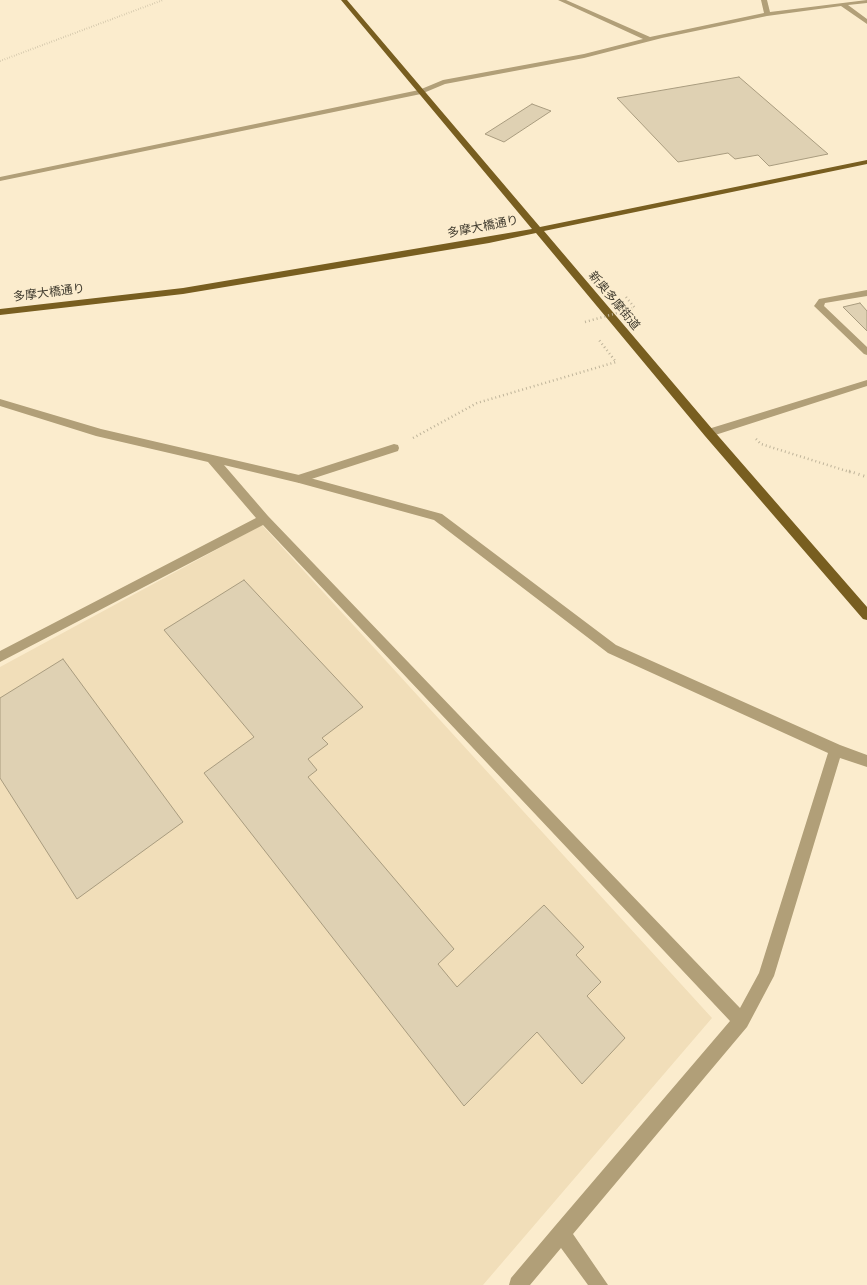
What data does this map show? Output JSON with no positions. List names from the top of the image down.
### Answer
{
  "streets": {
    "main road": ["多摩大橋通り", "新奥多摩街道"]
  },
  "crossings": [
    ["多摩大橋通り", "新奥多摩街道"]
  ]
}
